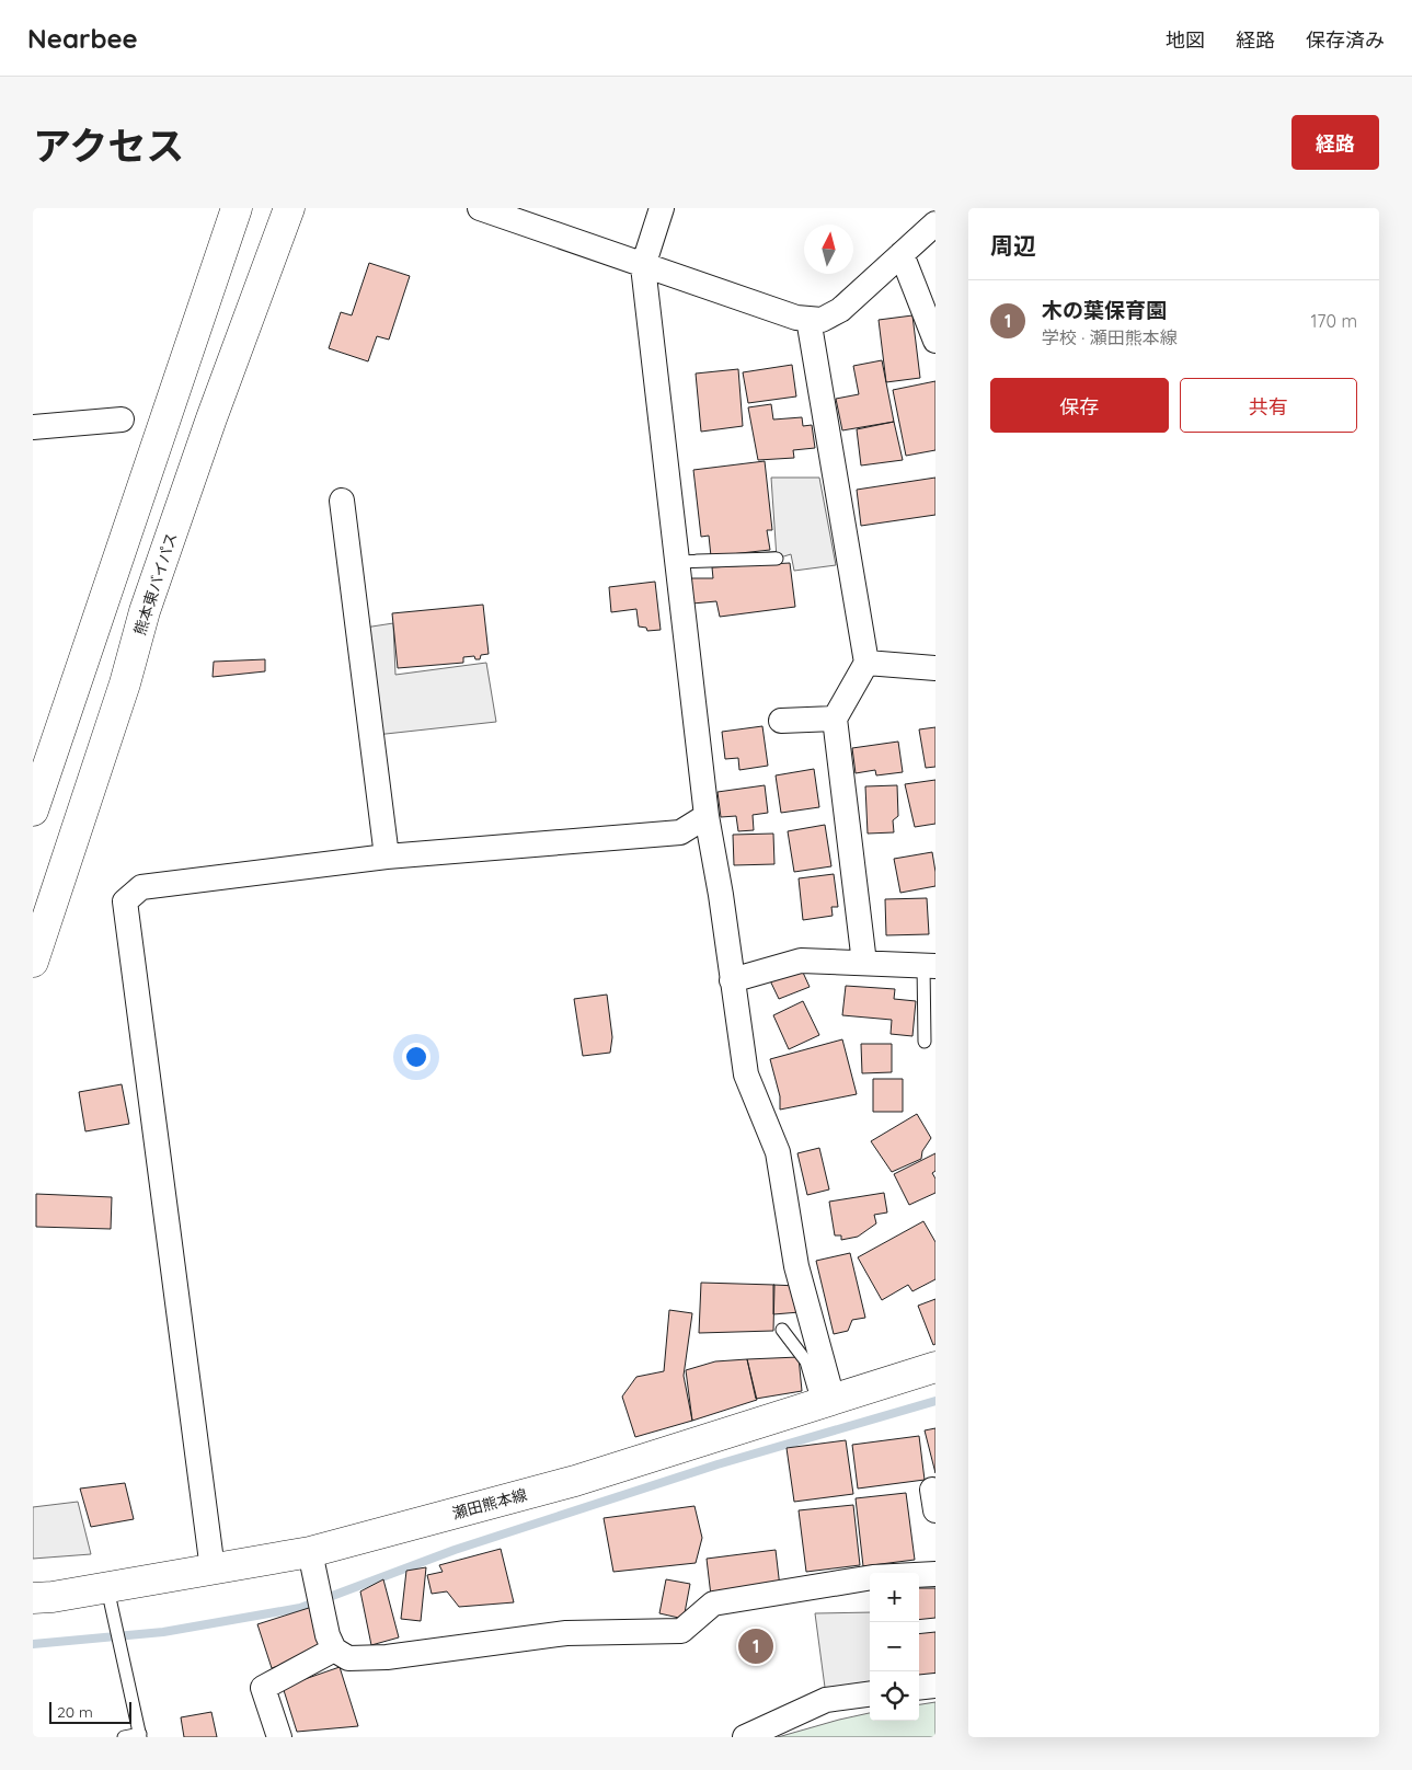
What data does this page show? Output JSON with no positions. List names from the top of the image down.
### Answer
{
  "streets": {
    "main road": ["熊本東バイパス", "瀬田熊本線"]
  },
  "scale_bar": "20 m",
  "north": "top",
  "page": {
    "header": "Nearbee",
    "nav": ["地図", "経路", "保存済み"],
    "title": "アクセス",
    "buttons": [
      "経路",
      ["保存", "共有"]
    ],
    "heading": "周辺",
    "list": [
      {
        "mark": "1",
        "name": "木の葉保育園",
        "note": "学校 · 瀬田熊本線",
        "value": "170 m"
      }
    ],
    "map_buttons": ["+", "−"],
    "pins": "1",
    "scale": "20 m"
  }
}
